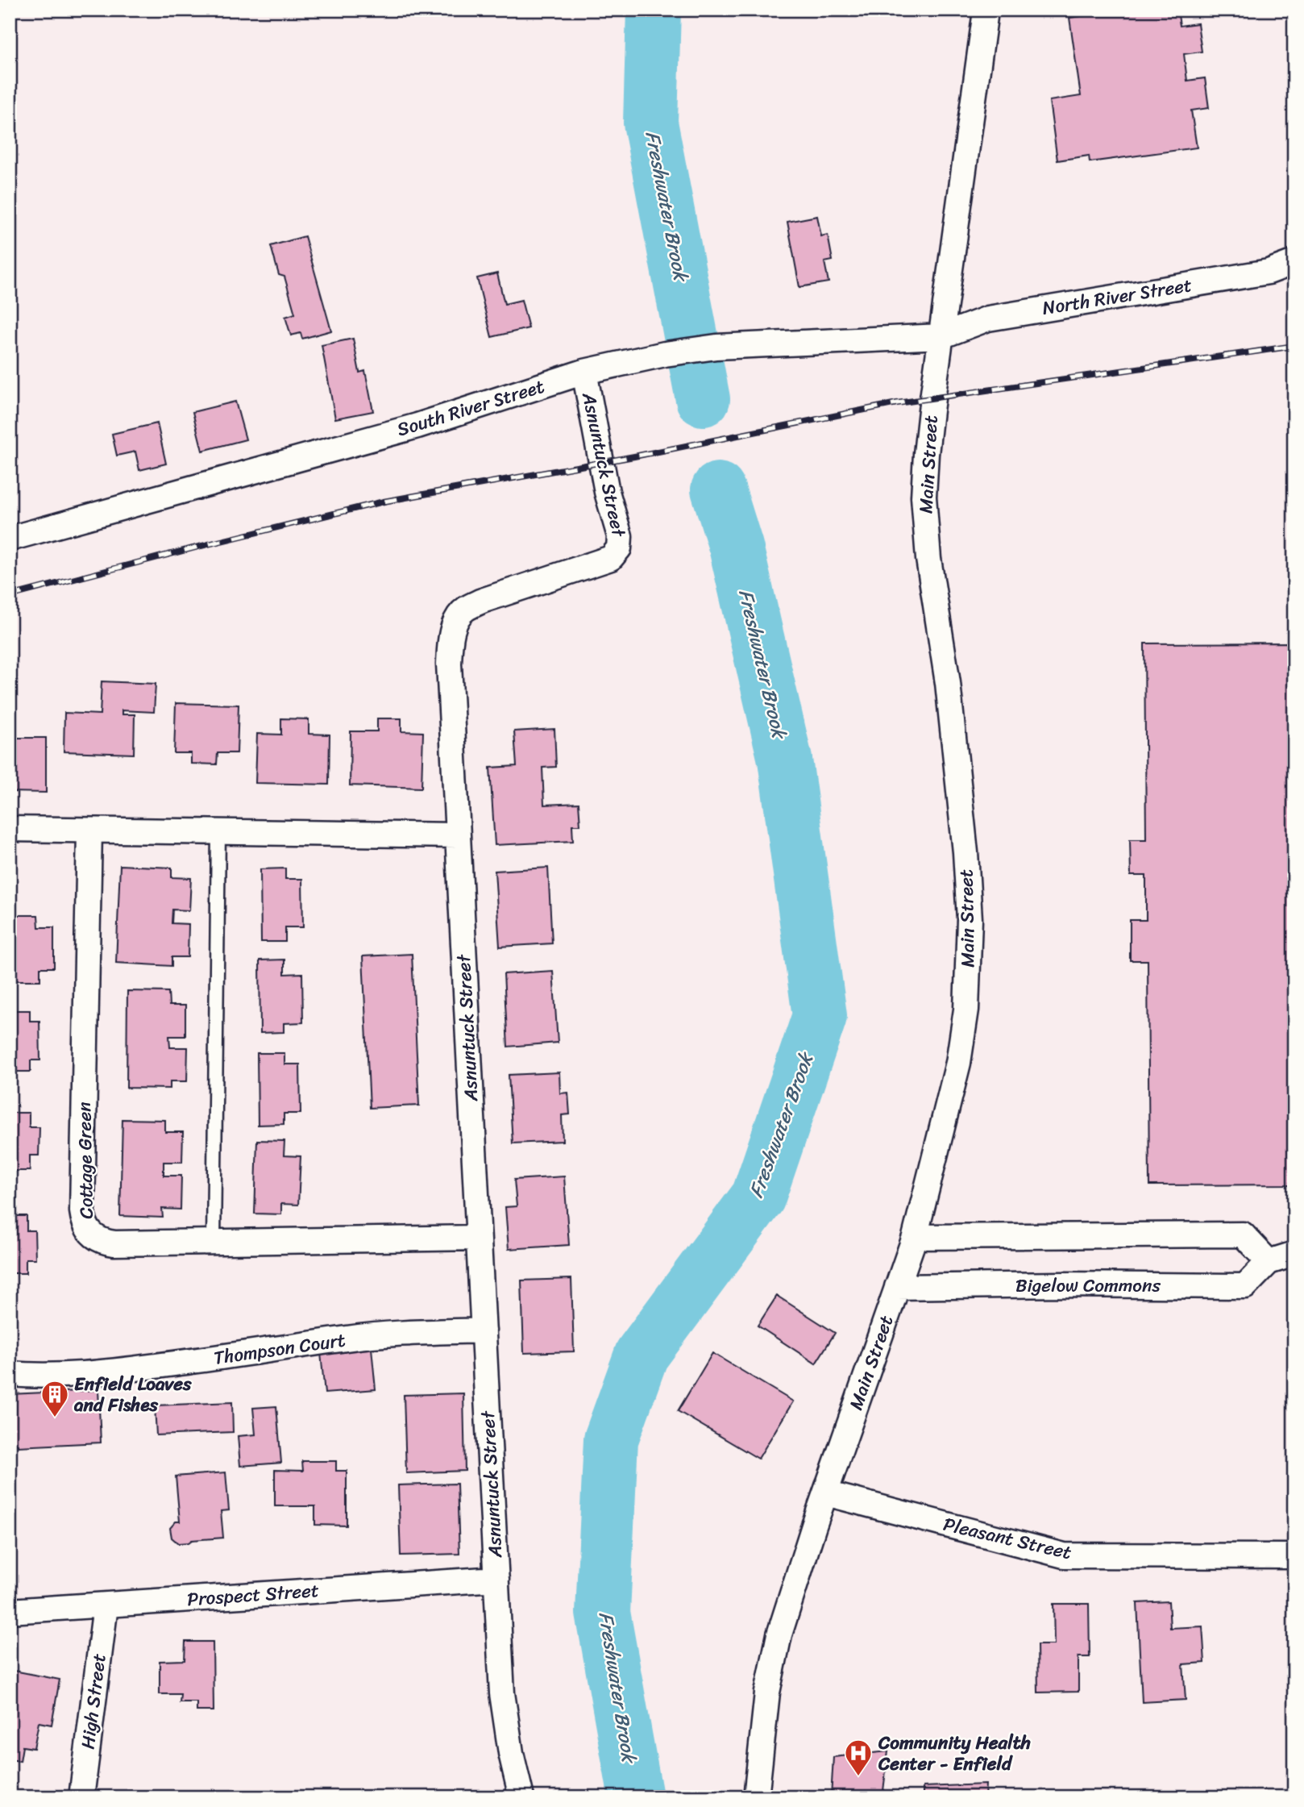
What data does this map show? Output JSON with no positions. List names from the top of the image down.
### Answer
{
  "streets": {
    "street": [
      "North River Street",
      "South River Street",
      "Asnuntuck Street",
      "Main Street",
      "Cottage Green",
      "Bigelow Commons",
      "Thompson Court",
      "Pleasant Street",
      "Prospect Street",
      "High Street"
    ]
  },
  "crossings": [
    ["North River Street", "South River Street"],
    ["North River Street", "Main Street"],
    ["South River Street", "Asnuntuck Street"],
    ["South River Street", "Main Street"],
    ["Asnuntuck Street", "Cottage Green"],
    ["Asnuntuck Street", "Thompson Court"],
    ["Asnuntuck Street", "Prospect Street"],
    ["Main Street", "Bigelow Commons"],
    ["Main Street", "Pleasant Street"],
    ["Prospect Street", "High Street"]
  ],
  "water": ["Freshwater Brook"],
  "places": {
    "building": ["Enfield Loaves and Fishes"],
    "hospital": ["Community Health Center - Enfield"]
  }
}
